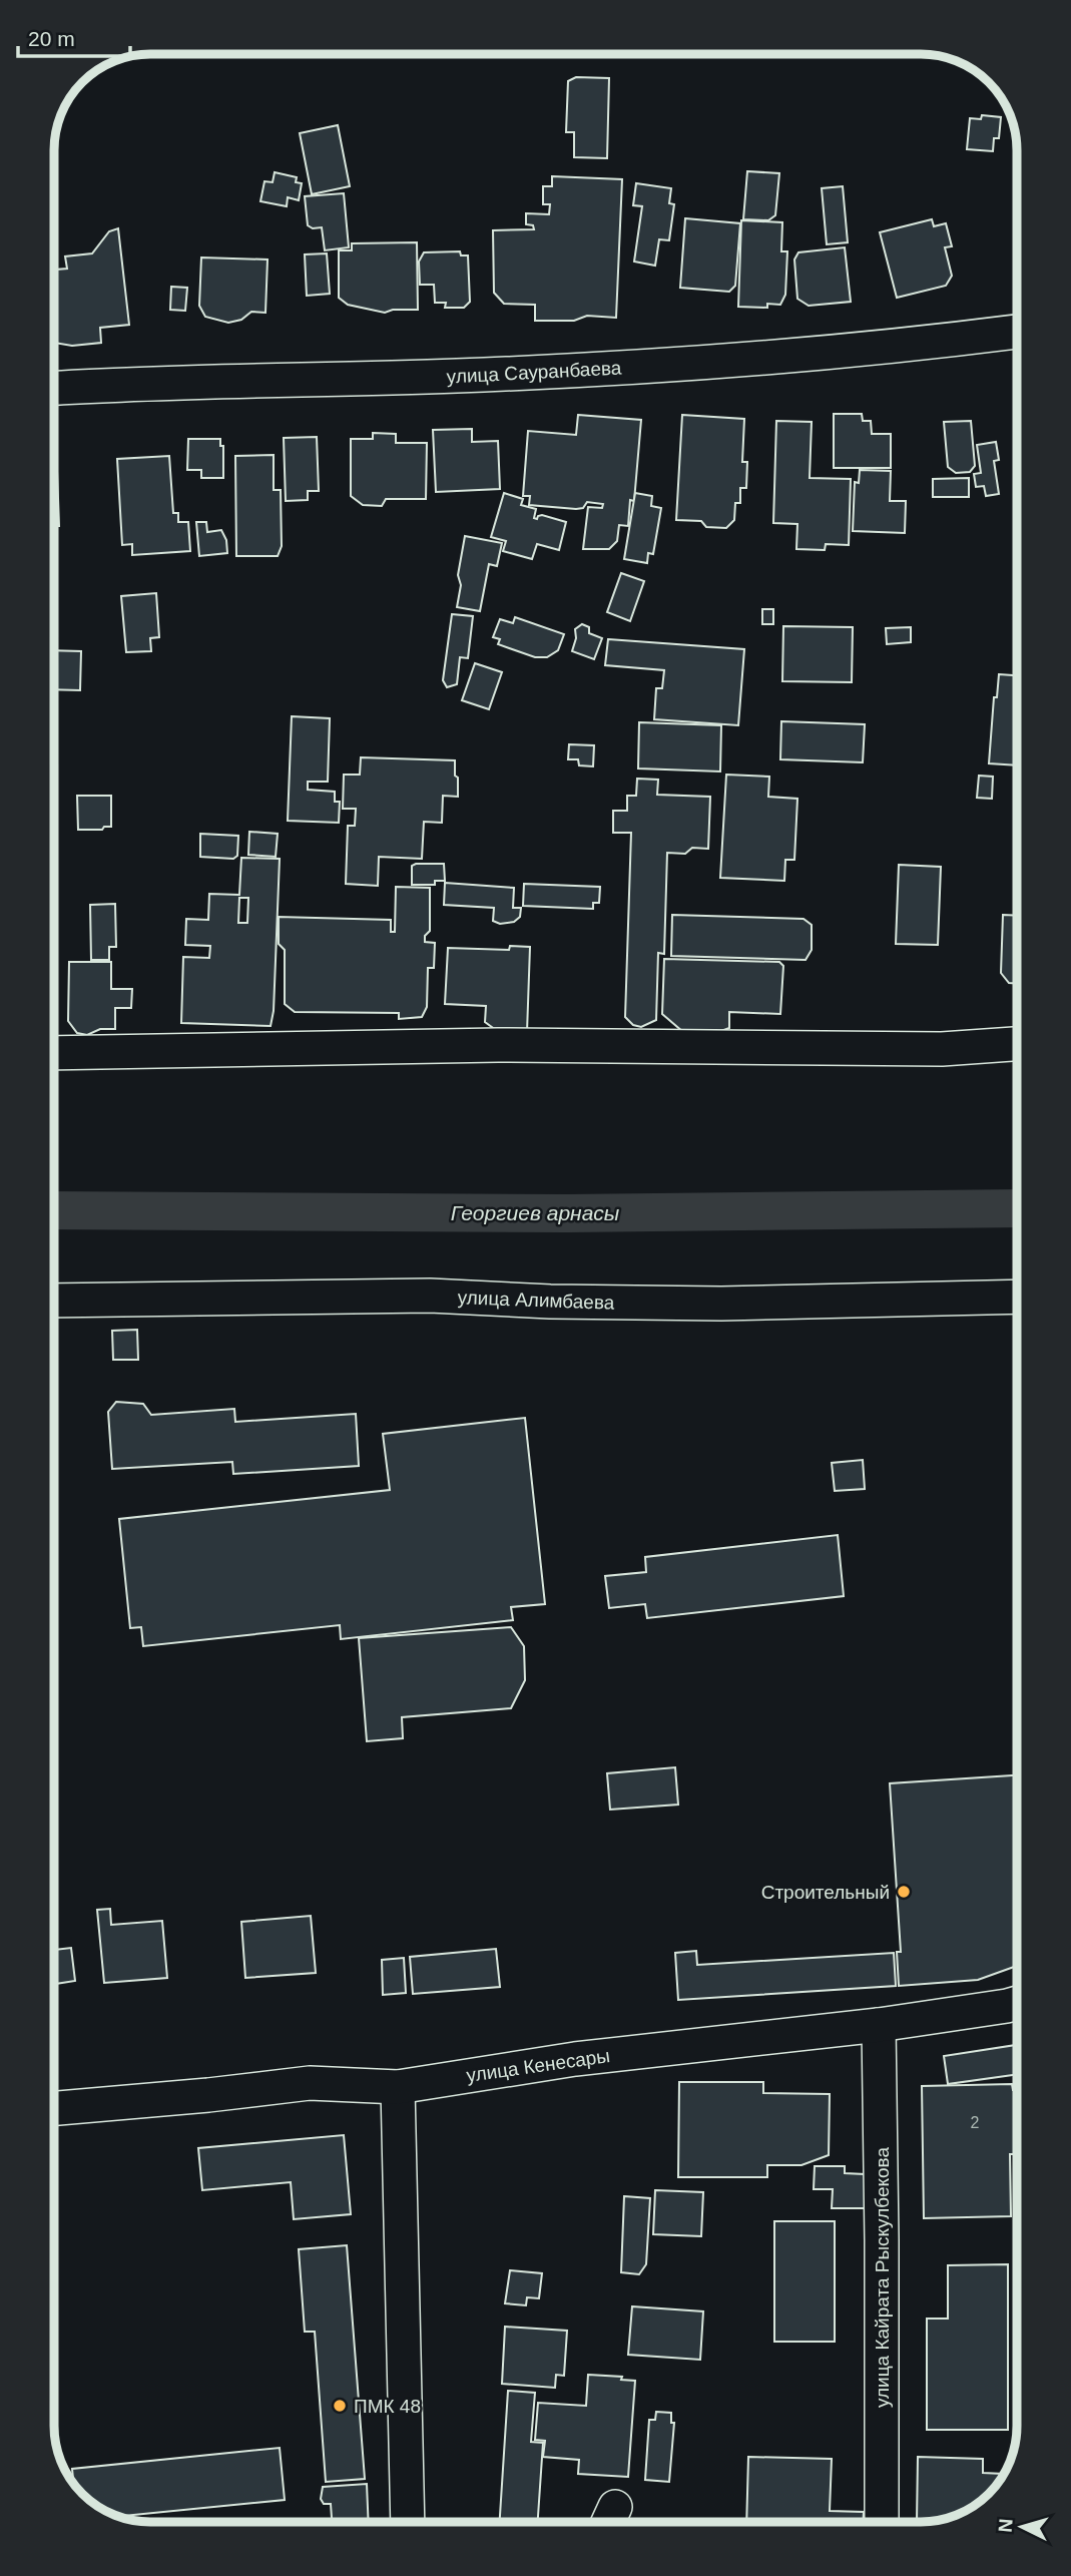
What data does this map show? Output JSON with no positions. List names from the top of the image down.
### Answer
{
  "streets": {
    "street": [
      "улица Сауранбаева",
      "улица Алимбаева",
      "улица Кенесары",
      "улица Кайрата Рыскулбекова"
    ]
  },
  "crossings": [
    ["улица Кенесары", "улица Кайрата Рыскулбекова"]
  ],
  "water": ["Георгиев арнасы"],
  "places": ["Строительный", "ПМК 48"],
  "house_numbers": ["2"],
  "scale_bar": "20 m",
  "north": "left"
}
